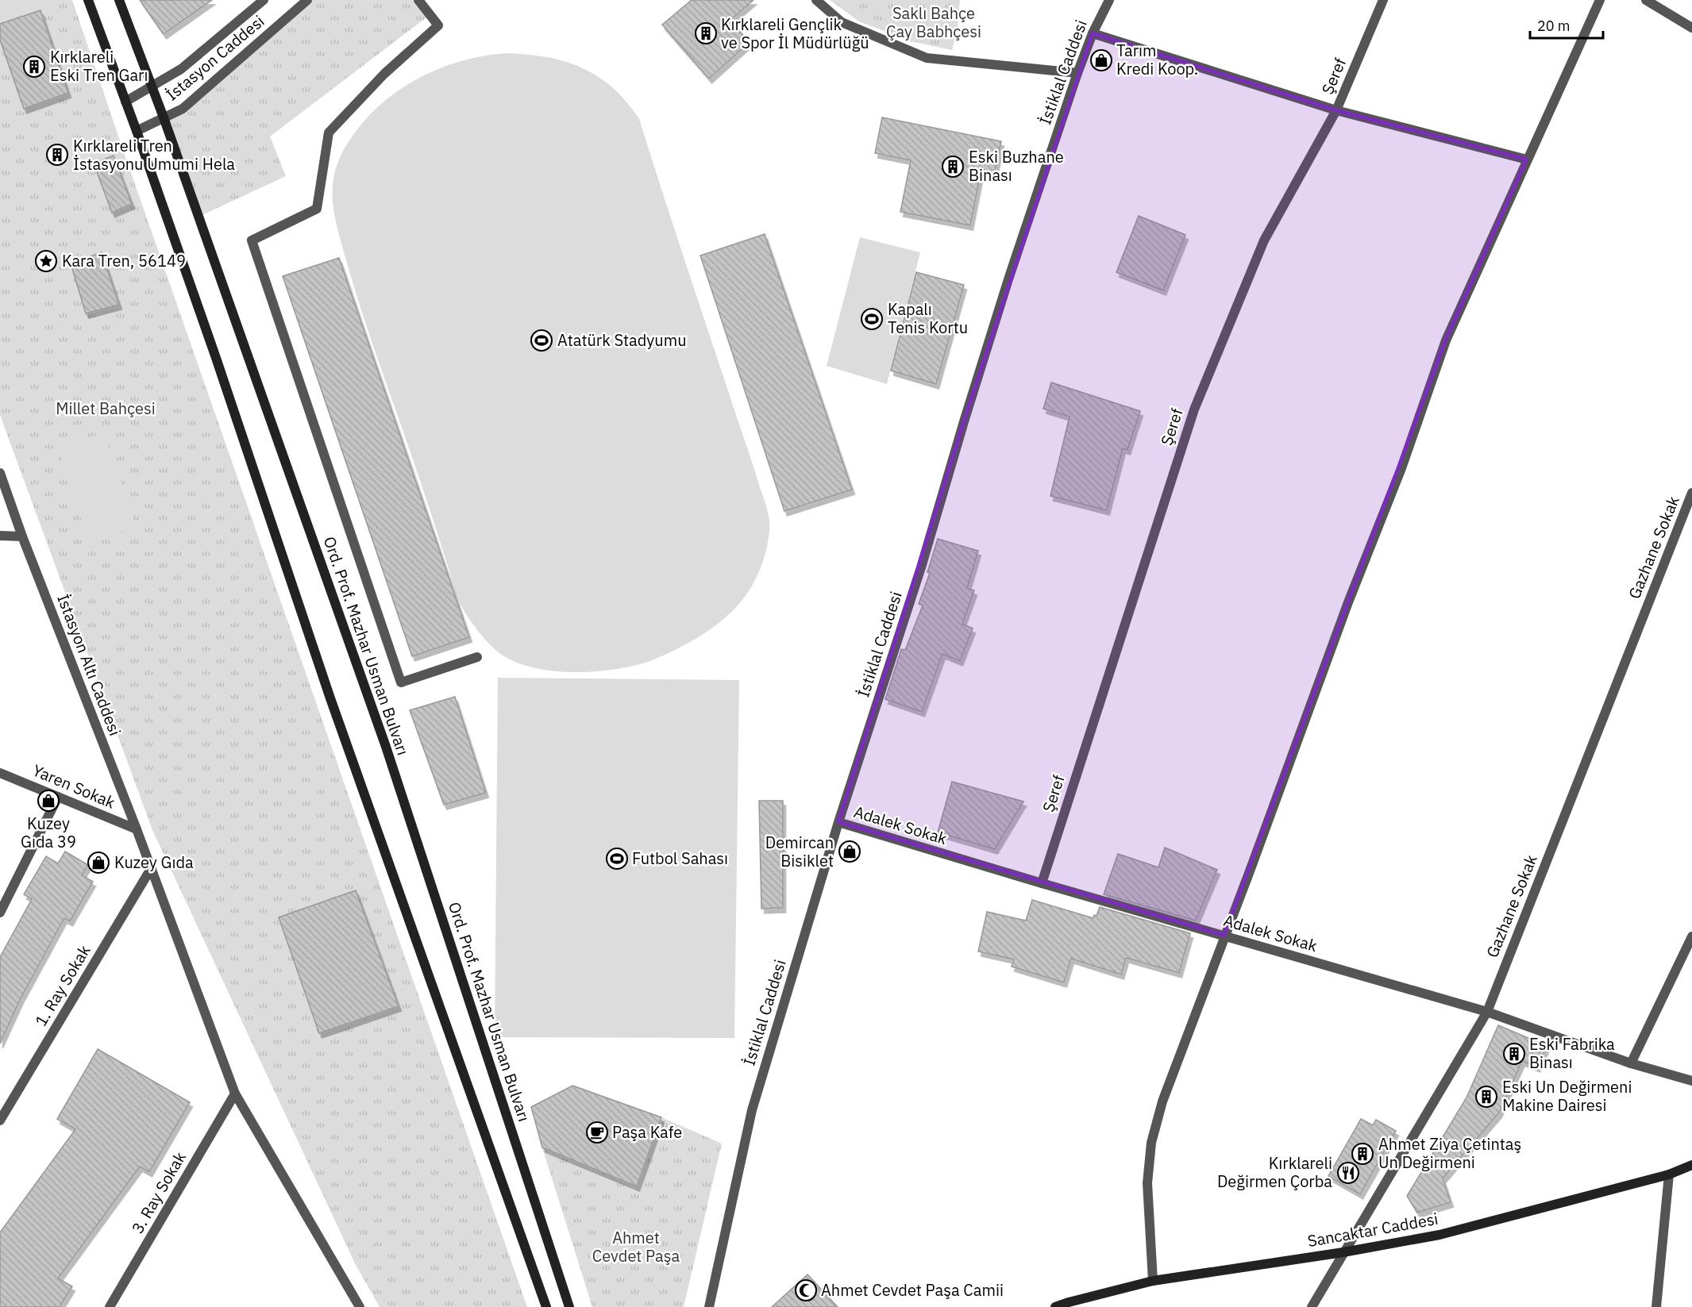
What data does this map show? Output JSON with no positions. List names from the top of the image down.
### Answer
{
  "streets": {
    "main road": ["Ord. Prof. Mazhar Usman Bulvarı", "Sancaktar Caddesi"],
    "street": [
      "İstasyon Caddesi",
      "İstiklal Caddesi",
      "Şeref",
      "Gazhane Sokak",
      "İstasyon Altı Caddesi",
      "Yaren Sokak",
      "Adalek Sokak",
      "1. Ray Sokak",
      "3. Ray Sokak"
    ]
  },
  "crossings": [
    ["İstasyon Caddesi", "Ord. Prof. Mazhar Usman Bulvarı"],
    ["İstiklal Caddesi", "Adalek Sokak"],
    ["Şeref", "Adalek Sokak"],
    ["Gazhane Sokak", "Adalek Sokak"],
    ["Gazhane Sokak", "Sancaktar Caddesi"],
    ["İstasyon Altı Caddesi", "Yaren Sokak"],
    ["İstasyon Altı Caddesi", "1. Ray Sokak"],
    ["İstasyon Altı Caddesi", "3. Ray Sokak"]
  ],
  "parks": ["Saklı Bahçe Çay Babhçesi", "Millet Bahçesi", "Ahmet Cevdet Paşa"],
  "places": {
    "building": [
      "Kırklareli Gençlik ve Spor İl Müdürlüğü",
      "Kırklareli Eski Tren Garı",
      "Kırklareli Tren İstasyonu Umumi Hela",
      "Eski Buzhane Binası",
      "Eski Fabrika Binası",
      "Eski Un Değirmeni Makine Dairesi",
      "Ahmet Ziya Çetintaş Un Değirmeni"
    ],
    "shop": [
      "Tarım Kredi Koop.",
      "Kuzey Gıda 39",
      "Demircan Bisiklet",
      "Kuzey Gıda"
    ],
    "place": ["Kara Tren, 56149"],
    "sports": ["Kapalı Tenis Kortu", "Atatürk Stadyumu", "Futbol Sahası"],
    "cafe": ["Paşa Kafe"],
    "restaurant": ["Kırklareli Değirmen Çorba"],
    "mosque": ["Ahmet Cevdet Paşa Camii"]
  },
  "scale_bar": "20 m"
}
